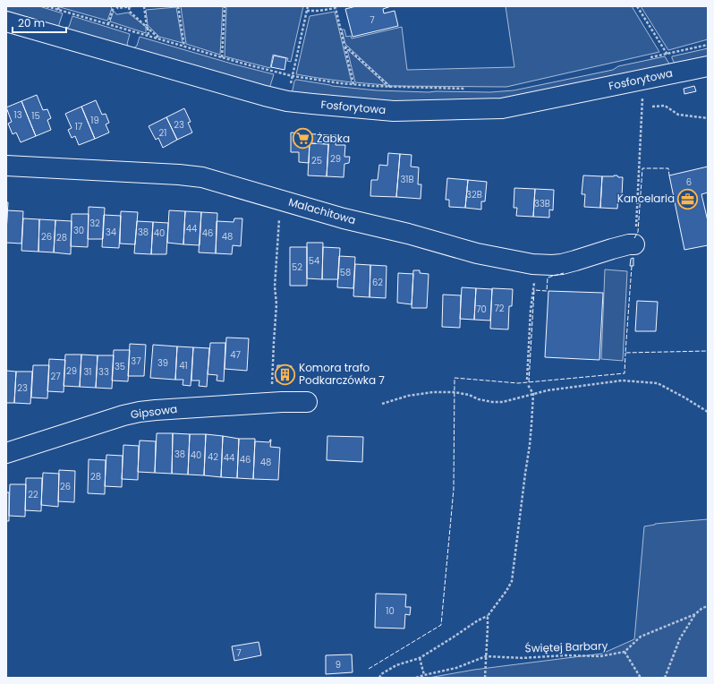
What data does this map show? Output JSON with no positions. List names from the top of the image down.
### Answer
{
  "streets": {
    "street": ["Fosforytowa", "Malachitowa", "Gipsowa"],
    "path": ["Świętej Barbary"]
  },
  "places": {
    "supermarket": ["Żabka"],
    "office": ["Kancelaria"],
    "building": ["Komora trafo Podkarczówka 7"]
  },
  "house_numbers": [
    "7",
    "13",
    "15",
    "19",
    "23",
    "17",
    "21",
    "29",
    "25",
    "31B",
    "6",
    "32B",
    "33B",
    "32",
    "44",
    "30",
    "34",
    "38",
    "40",
    "46",
    "26",
    "48",
    "28",
    "54",
    "52",
    "58",
    "62",
    "72",
    "70",
    "47",
    "37",
    "39",
    "41",
    "35",
    "29",
    "31",
    "33",
    "27",
    "23",
    "38",
    "40",
    "42",
    "44",
    "46",
    "48",
    "28",
    "26",
    "22",
    "10",
    "7",
    "9"
  ],
  "scale_bar": "20 m"
}
